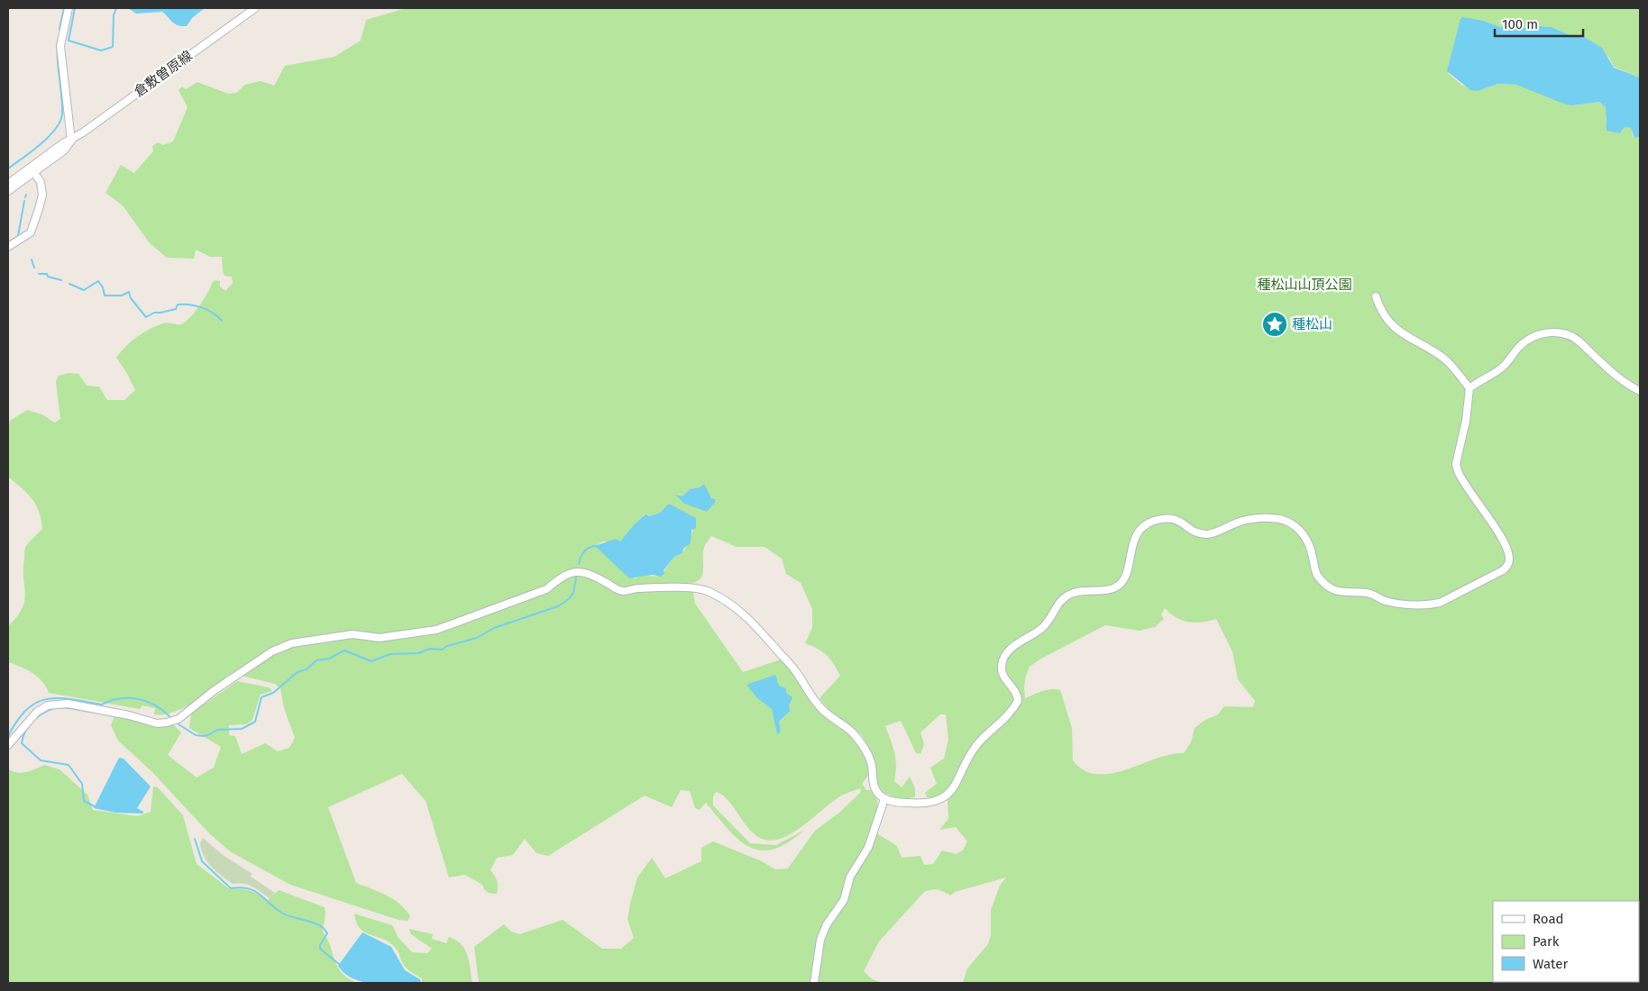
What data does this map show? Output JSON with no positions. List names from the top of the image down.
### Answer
{
  "streets": {
    "street": ["倉敷曽原線"]
  },
  "parks": ["種松山山頂公園"],
  "places": {
    "place": ["種松山"]
  },
  "legend": ["Road", "Park", "Water"],
  "scale_bar": "100 m"
}
